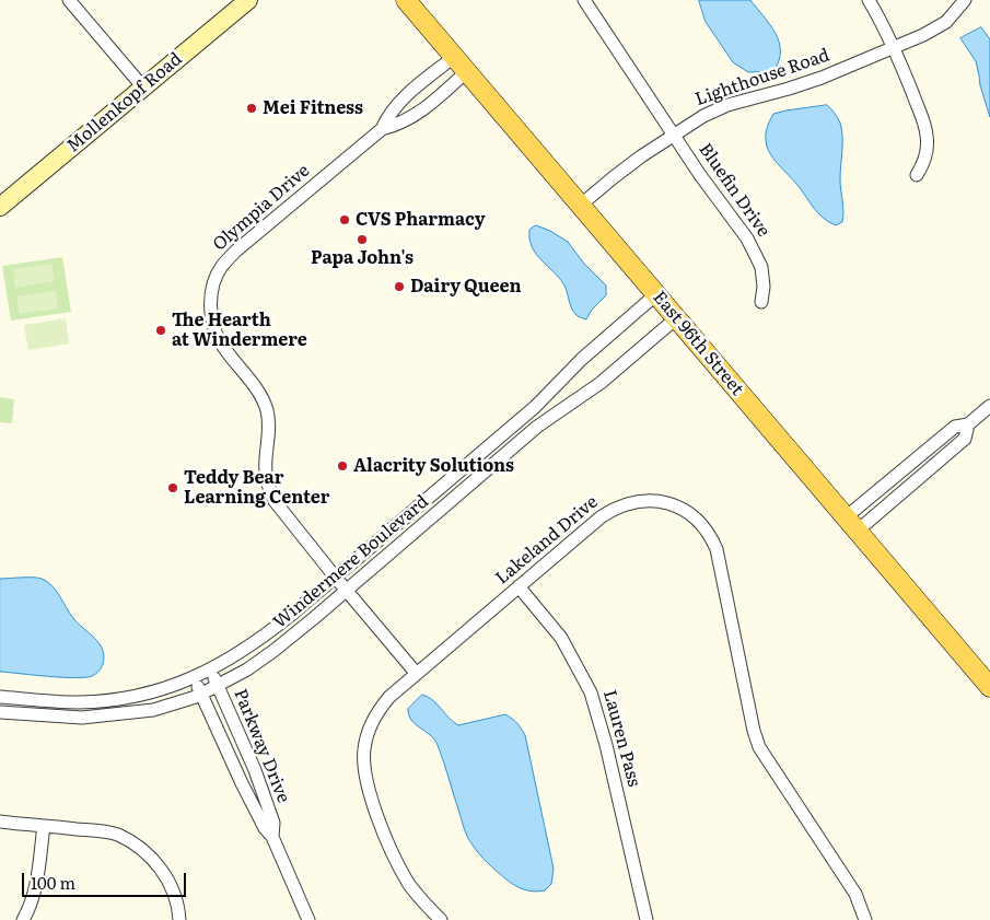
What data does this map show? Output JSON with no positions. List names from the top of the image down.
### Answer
{
  "streets": {
    "main road": ["East 96th Street"],
    "street": [
      "Lighthouse Road",
      "Mollenkopf Road",
      "Bluefin Drive",
      "Olympia Drive",
      "Lakeland Drive",
      "Windermere Boulevard",
      "Lauren Pass",
      "Parkway Drive"
    ]
  },
  "crossings": [
    ["Lighthouse Road", "Bluefin Drive"],
    ["Lighthouse Road", "East 96th Street"],
    ["Olympia Drive", "East 96th Street"],
    ["Olympia Drive", "Lakeland Drive"],
    ["Olympia Drive", "Windermere Boulevard"],
    ["East 96th Street", "Windermere Boulevard"],
    ["Lakeland Drive", "Lauren Pass"],
    ["Windermere Boulevard", "Parkway Drive"]
  ],
  "places": [
    "Mei Fitness",
    "CVS Pharmacy",
    "Papa John's",
    "Dairy Queen",
    "The Hearth at Windermere",
    "Alacrity Solutions",
    "Teddy Bear Learning Center"
  ],
  "scale_bar": "100 m"
}
